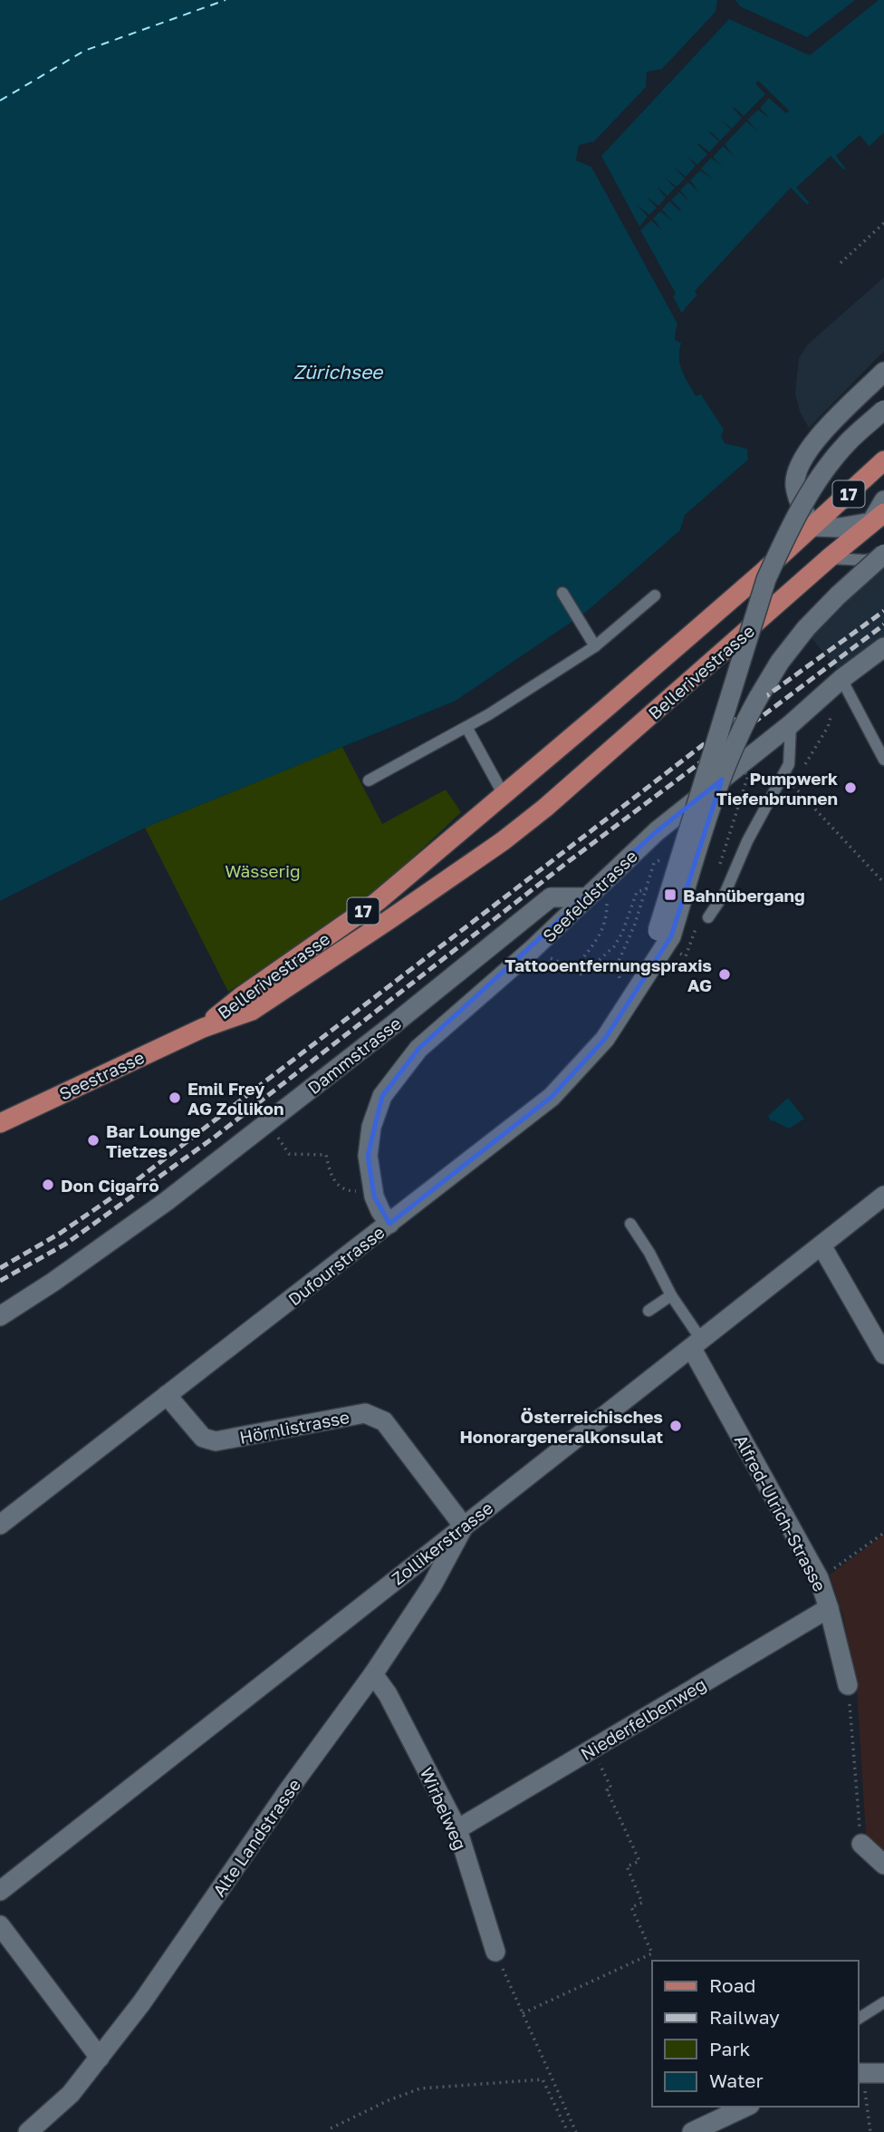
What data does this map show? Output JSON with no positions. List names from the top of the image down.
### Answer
{
  "streets": {
    "main road": ["17", "Bellerivestrasse", "Seestrasse"],
    "street": [
      "Seefeldstrasse",
      "Dammstrasse",
      "Dufourstrasse",
      "Hörnlistrasse",
      "Alfred-Ulrich-Strasse",
      "Zollikerstrasse",
      "Niederfelbenweg",
      "Wirbelweg",
      "Alte Landstrasse"
    ]
  },
  "crossings": [
    ["Bellerivestrasse", "Seestrasse"],
    ["Seefeldstrasse", "Dammstrasse"],
    ["Seefeldstrasse", "Dufourstrasse"],
    ["Dufourstrasse", "Hörnlistrasse"],
    ["Hörnlistrasse", "Zollikerstrasse"],
    ["Hörnlistrasse", "Alte Landstrasse"],
    ["Alfred-Ulrich-Strasse", "Zollikerstrasse"],
    ["Alfred-Ulrich-Strasse", "Niederfelbenweg"],
    ["Zollikerstrasse", "Alte Landstrasse"],
    ["Niederfelbenweg", "Wirbelweg"],
    ["Wirbelweg", "Alte Landstrasse"]
  ],
  "water": ["Zürichsee"],
  "parks": ["Wässerig"],
  "places": {
    "other": [
      "Pumpwerk Tiefenbrunnen",
      "Tattooentfernungspraxis AG",
      "Emil Frey AG Zollikon",
      "Bar Lounge Tietzes",
      "Don Cigarro",
      "Österreichisches Honorargeneralkonsulat"
    ],
    "transit": ["Bahnübergang"]
  },
  "legend": [
    "Road",
    "Railway",
    "Park",
    "Water"
  ]
}
